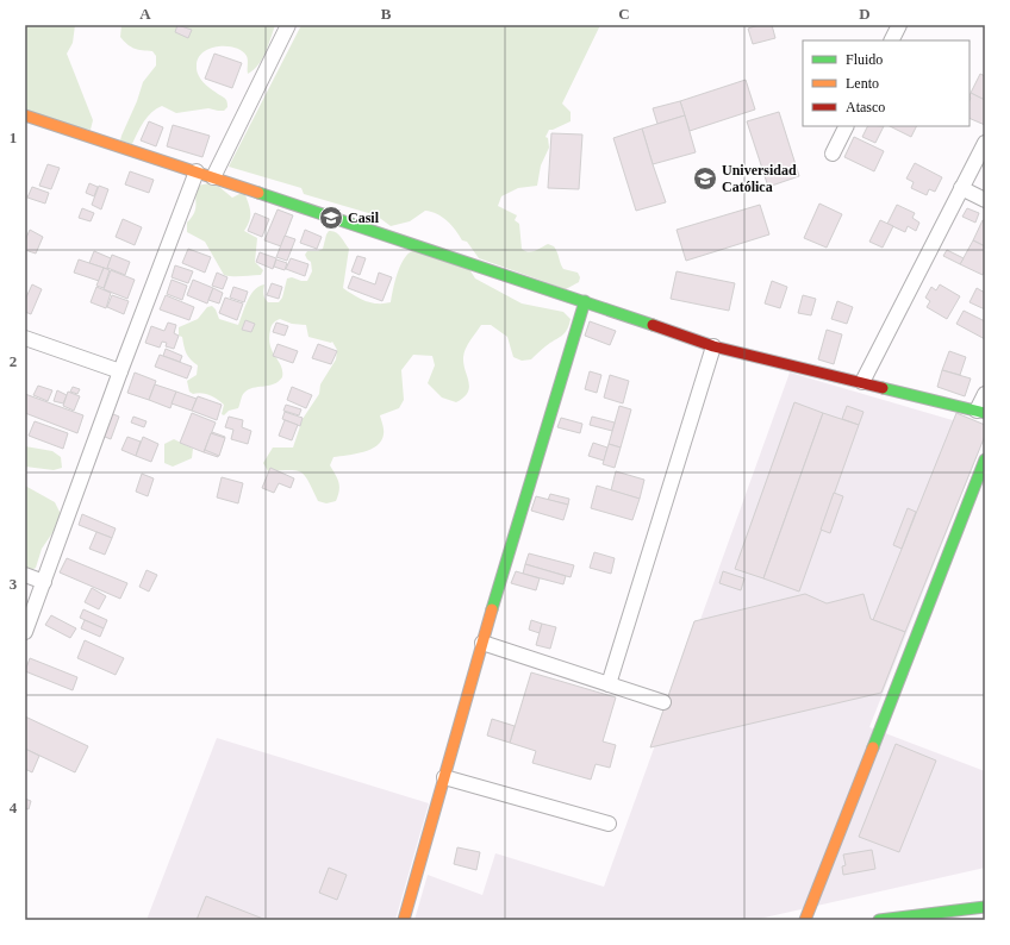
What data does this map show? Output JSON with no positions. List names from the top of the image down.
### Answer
{
  "places": {
    "school or university": ["Universidad Católica", "Casil"]
  },
  "legend": ["Fluido", "Lento", "Atasco"],
  "grid": {
    "columns": [
      "A",
      "B",
      "C",
      "D"
    ],
    "rows": [
      "1",
      "2",
      "3",
      "4"
    ]
  }
}
